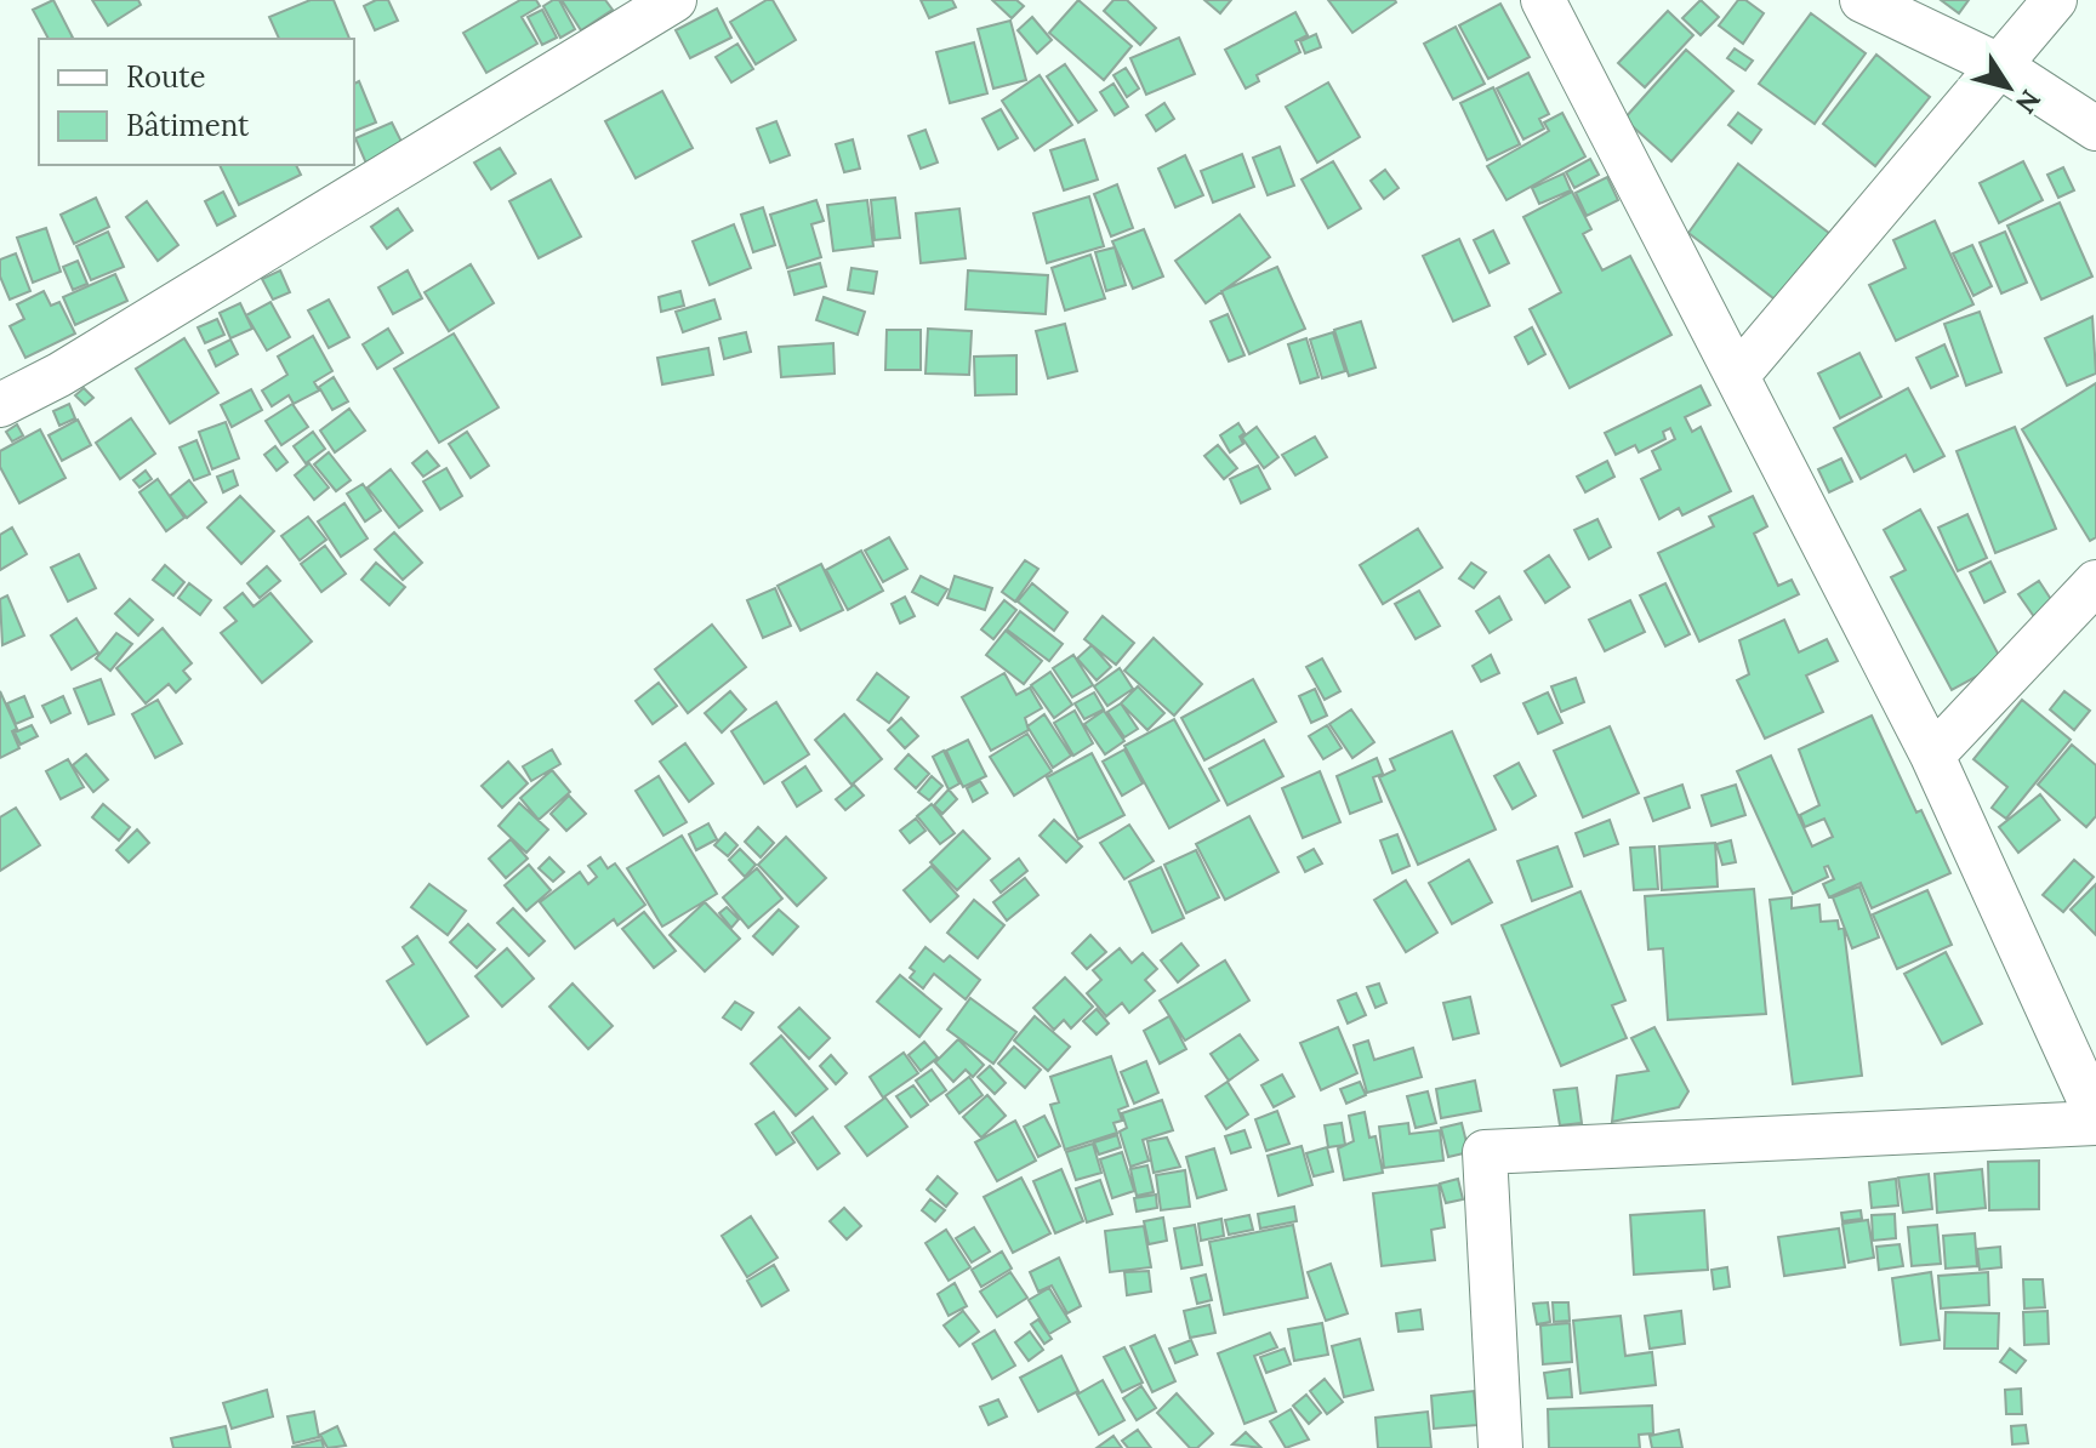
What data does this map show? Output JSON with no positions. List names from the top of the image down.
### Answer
{
  "legend": ["Route", "Bâtiment"],
  "north": "bottom right"
}
